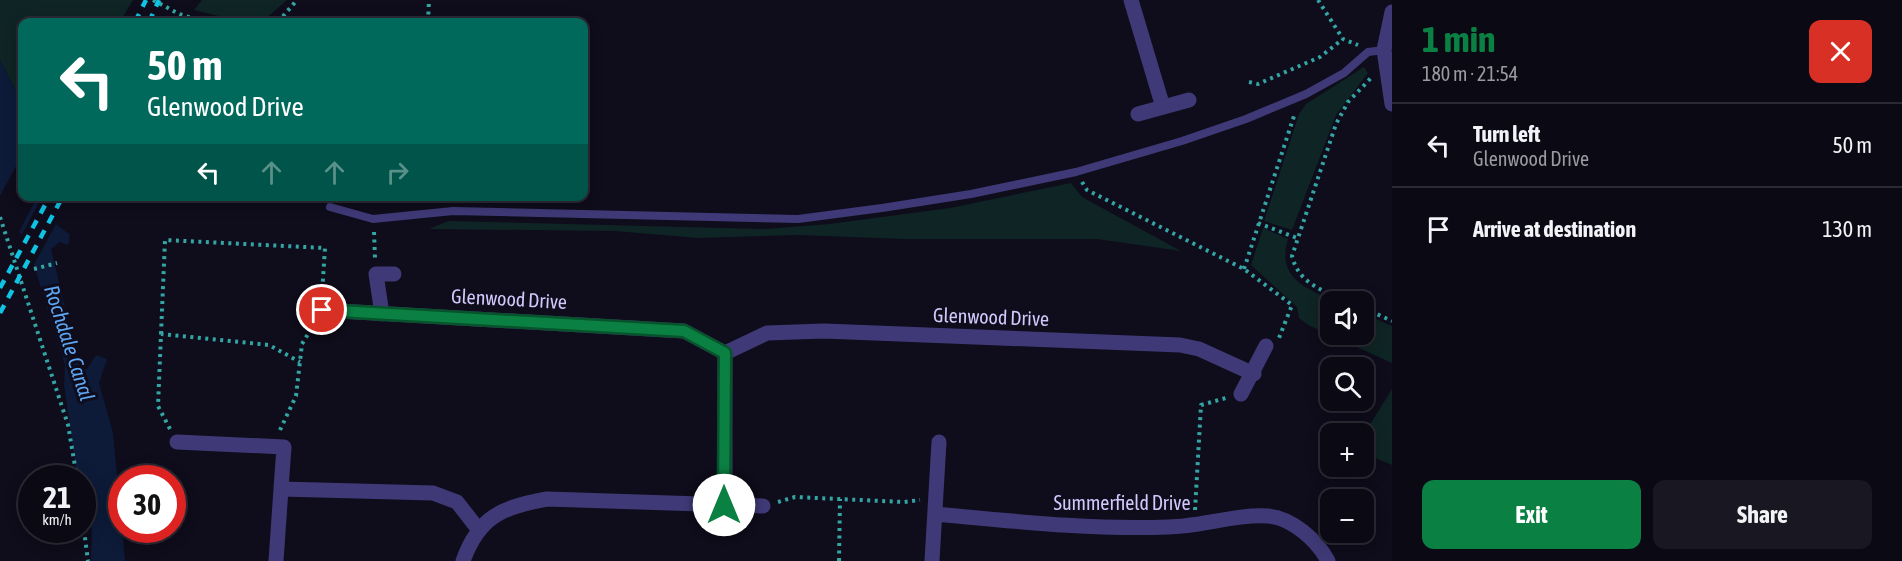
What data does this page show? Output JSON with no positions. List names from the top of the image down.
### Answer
{
  "streets": {
    "street": ["Glenwood Drive", "Summerfield Drive"]
  },
  "water": ["Rochdale Canal"],
  "page": {
    "heading": ["1 min", "180 m · 21:54"],
    "turn": ["50 m", "Glenwood Drive"],
    "list": [
      {
        "name": "Turn left",
        "note": "Glenwood Drive",
        "value": "50 m"
      },
      {
        "name": "Arrive at destination",
        "value": "130 m"
      }
    ],
    "map_buttons": ["+", "−"],
    "speed": "21 km/h",
    "limit": "30",
    "buttons": ["Exit", "Share"]
  }
}
